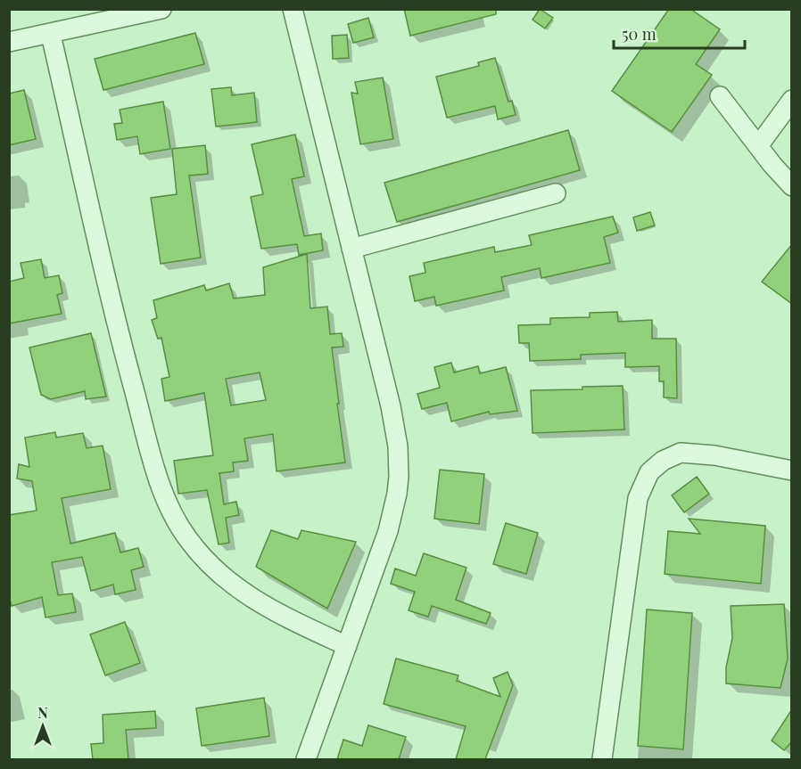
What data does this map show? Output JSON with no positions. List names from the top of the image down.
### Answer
{
  "scale_bar": "50 m",
  "north": "top"
}
